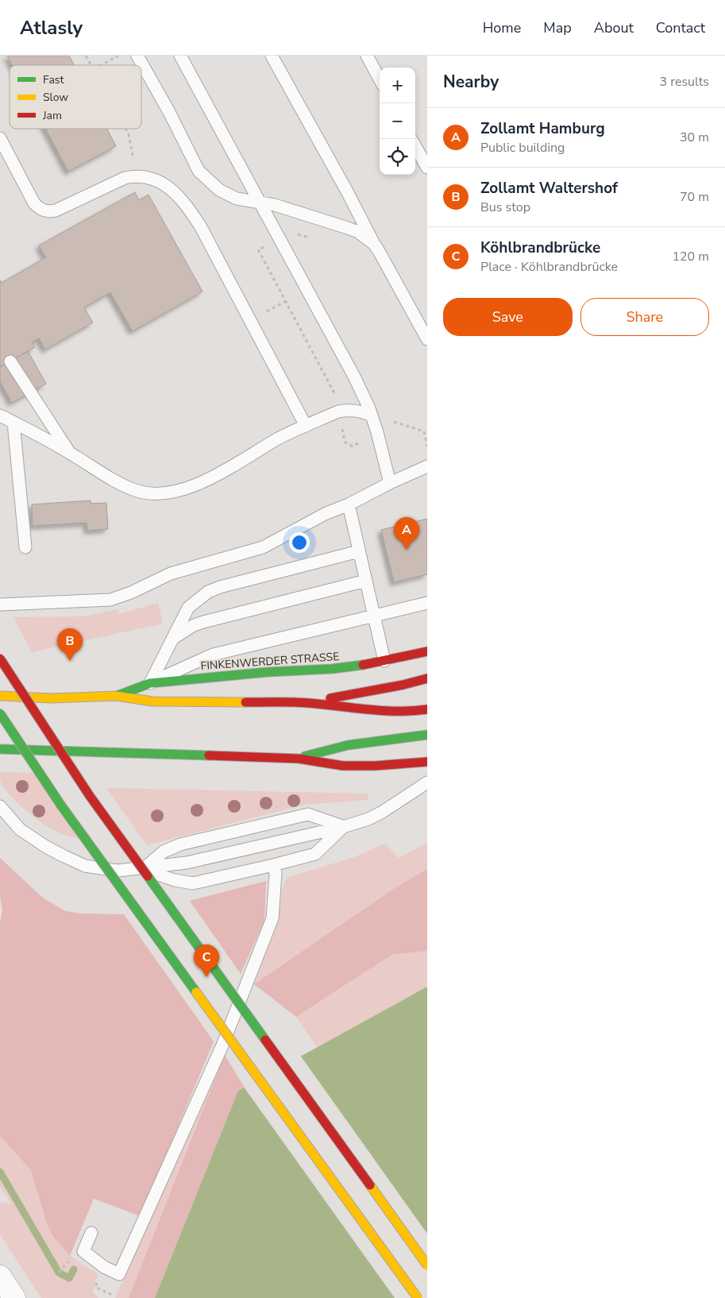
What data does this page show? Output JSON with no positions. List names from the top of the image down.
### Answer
{
  "streets": {
    "main road": ["FINKENWERDER STRASSE"]
  },
  "legend": ["Fast", "Slow", "Jam"],
  "page": {
    "header": "Atlasly",
    "nav": [
      "Home",
      "Map",
      "About",
      "Contact"
    ],
    "heading": ["Nearby", "3 results"],
    "map_buttons": ["+", "−"],
    "list": [
      {
        "mark": "A",
        "name": "Zollamt Hamburg",
        "note": "Public building",
        "value": "30 m"
      },
      {
        "mark": "B",
        "name": "Zollamt Waltershof",
        "note": "Bus stop",
        "value": "70 m"
      },
      {
        "mark": "C",
        "name": "Köhlbrandbrücke",
        "note": "Place · Köhlbrandbrücke",
        "value": "120 m"
      }
    ],
    "buttons": ["Save", "Share"],
    "pins": ["A", "B", "C"]
  }
}
